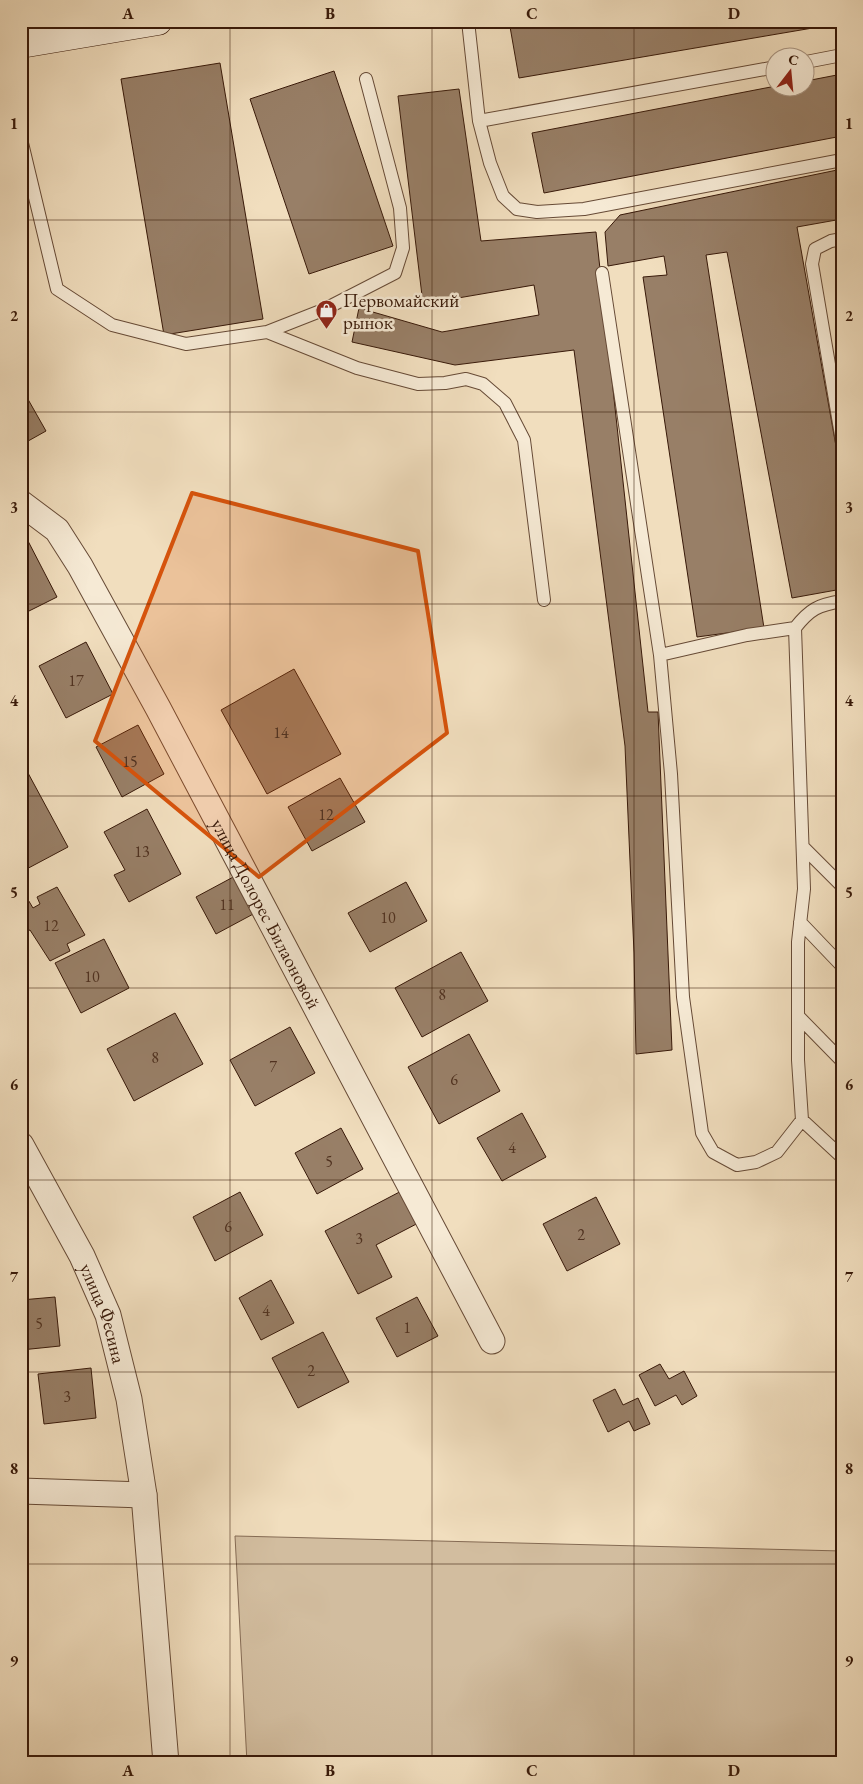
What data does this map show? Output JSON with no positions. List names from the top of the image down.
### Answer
{
  "streets": {
    "street": ["улица Долорес Билаоновой", "улица Фесина"]
  },
  "places": {
    "shop": ["Первомайский рынок"]
  },
  "house_numbers": [
    "17",
    "14",
    "15",
    "12",
    "13",
    "11",
    "10",
    "12",
    "10",
    "8",
    "8",
    "7",
    "6",
    "4",
    "5",
    "6",
    "2",
    "3",
    "4",
    "5",
    "1",
    "2",
    "3"
  ],
  "north": "top",
  "grid": {
    "columns": [
      "A",
      "B",
      "C",
      "D"
    ],
    "rows": [
      "1",
      "2",
      "3",
      "4",
      "5",
      "6",
      "7",
      "8",
      "9"
    ]
  }
}
